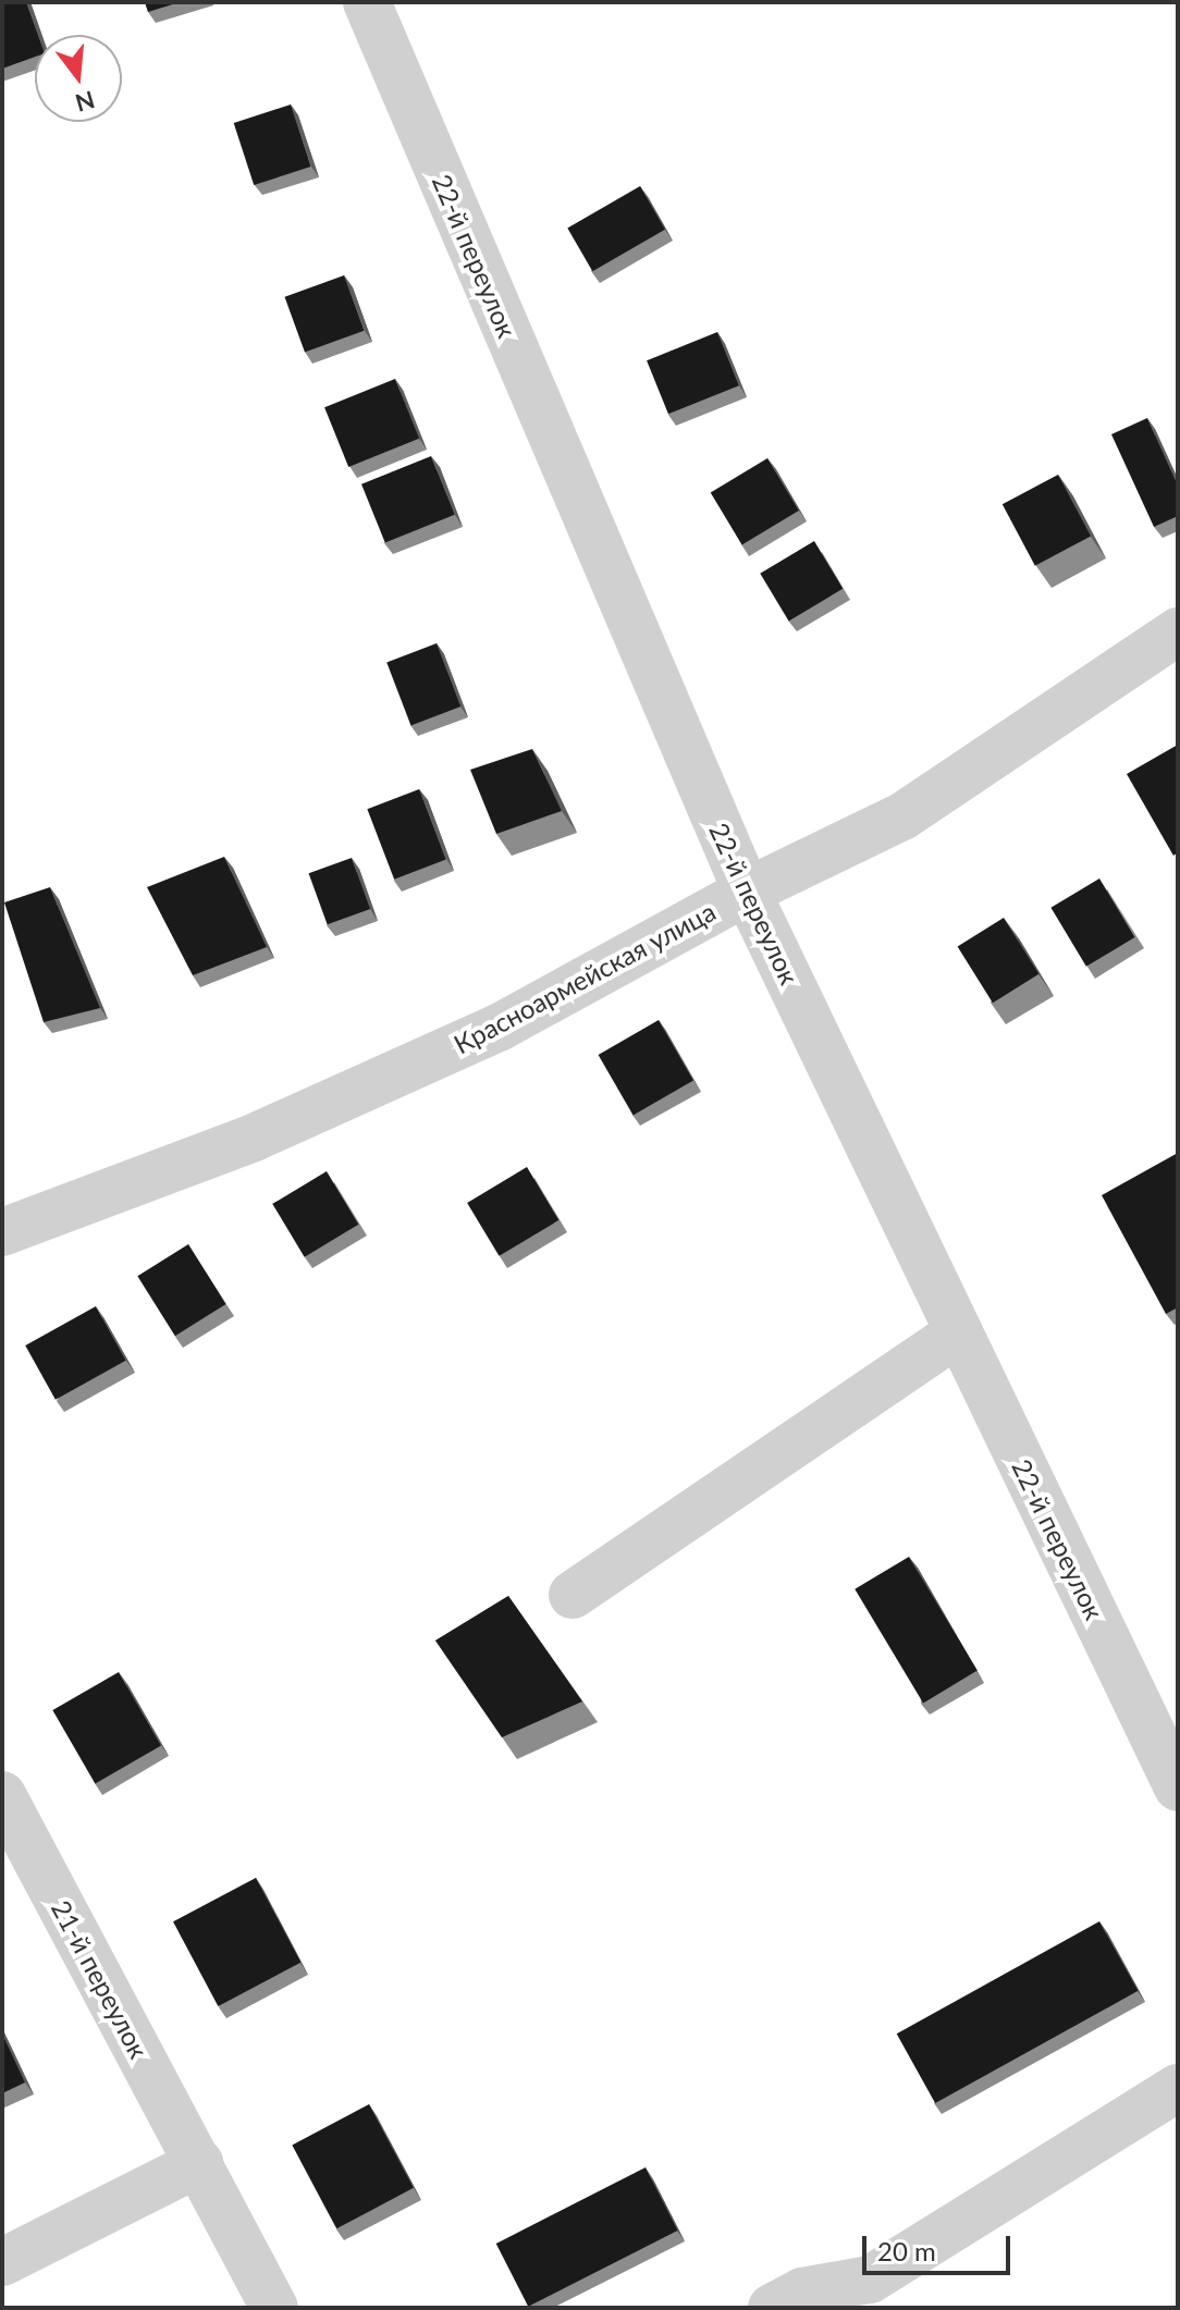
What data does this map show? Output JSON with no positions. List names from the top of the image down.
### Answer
{
  "streets": {
    "street": ["22-й переулок", "Красноармейская улица", "21-й переулок"]
  },
  "crossings": [
    ["22-й переулок", "Красноармейская улица"]
  ],
  "scale_bar": "20 m",
  "north": "bottom"
}
